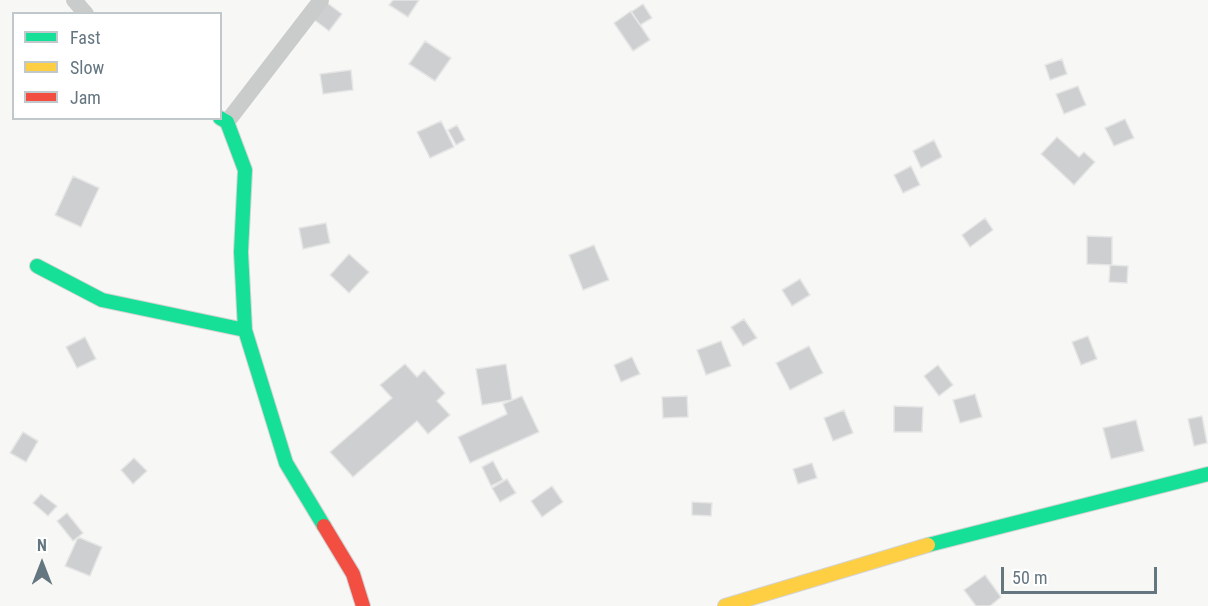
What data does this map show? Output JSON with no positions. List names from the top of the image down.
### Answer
{
  "legend": ["Fast", "Slow", "Jam"],
  "scale_bar": "50 m",
  "north": "top"
}
